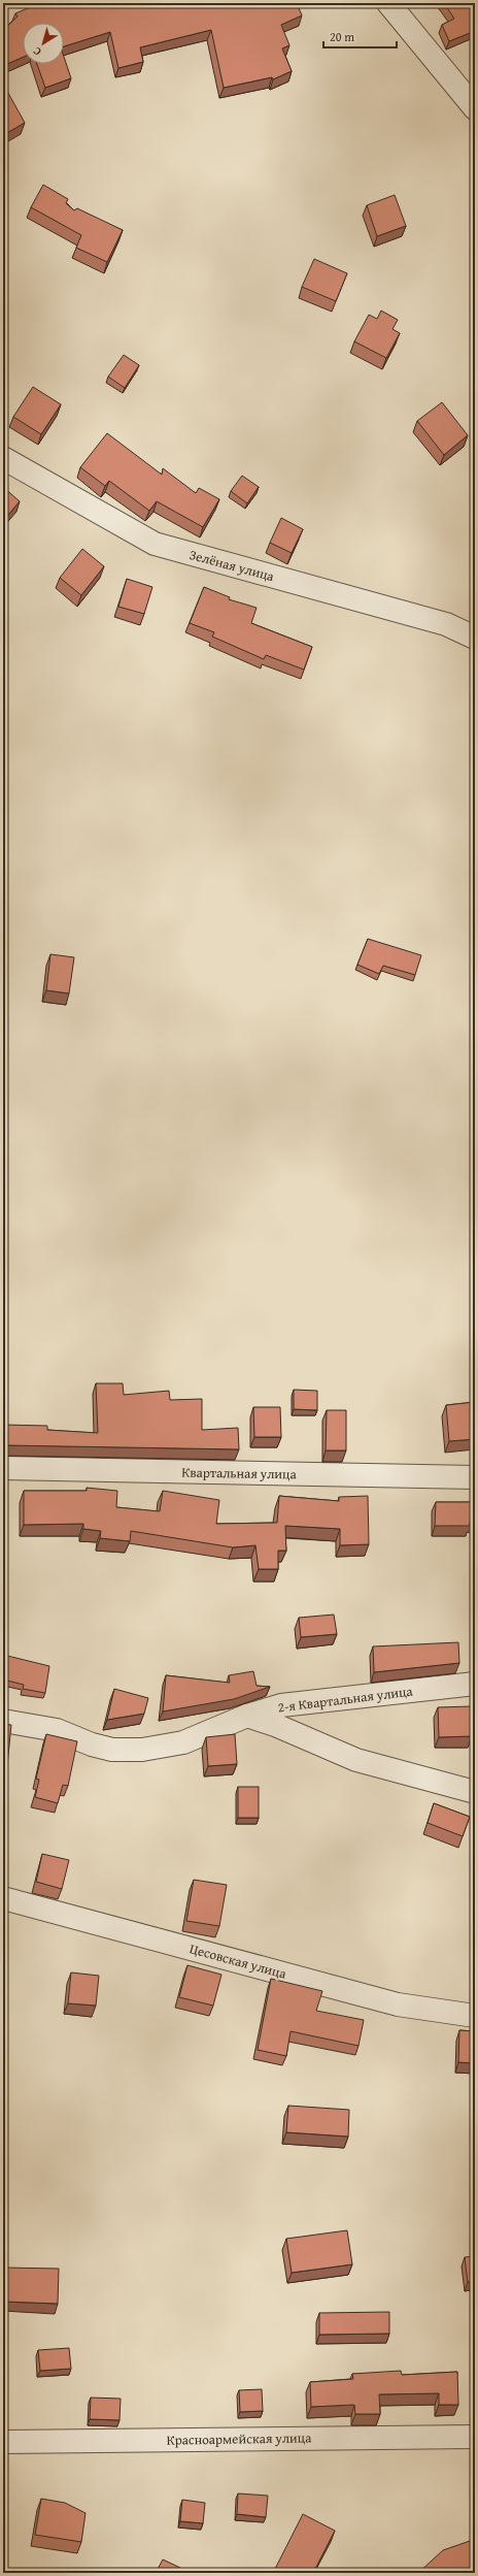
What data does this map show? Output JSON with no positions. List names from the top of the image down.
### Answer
{
  "streets": {
    "street": [
      "Зелёная улица",
      "Квартальная улица",
      "2-я Квартальная улица",
      "Цесовская улица",
      "Красноармейская улица"
    ]
  },
  "scale_bar": "20 m",
  "north": "bottom left"
}
